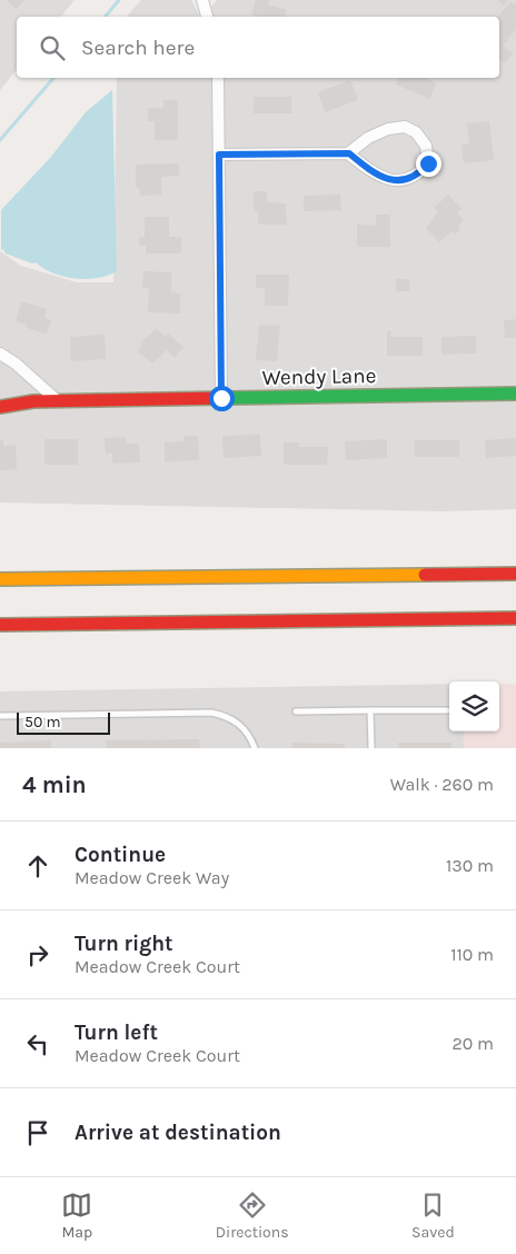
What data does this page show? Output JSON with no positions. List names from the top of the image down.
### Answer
{
  "streets": {
    "main road": ["Wendy Lane"]
  },
  "scale_bar": "50 m",
  "page": {
    "search": "Search here",
    "scale": "50 m",
    "heading": ["4 min", "Walk · 260 m"],
    "list": [
      ["Continue", "Meadow Creek Way", "130 m"],
      ["Turn right", "Meadow Creek Court", "110 m"],
      ["Turn left", "Meadow Creek Court", "20 m"],
      "Arrive at destination"
    ],
    "nav": ["Map", "Directions", "Saved"]
  }
}
